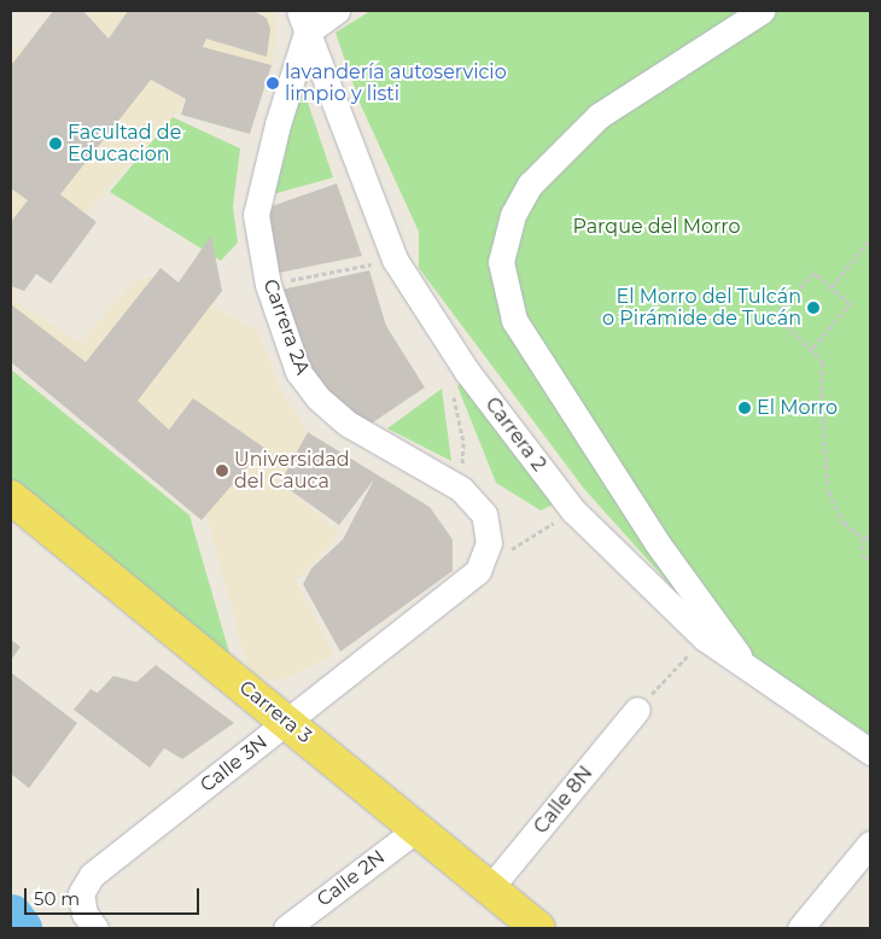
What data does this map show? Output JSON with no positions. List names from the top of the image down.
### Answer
{
  "streets": {
    "main road": ["Carrera 3"],
    "street": [
      "Carrera 2A",
      "Carrera 2",
      "Calle 3N",
      "Calle 8N",
      "Calle 2N"
    ]
  },
  "crossings": [
    ["Carrera 2A", "Carrera 2"],
    ["Carrera 2A", "Calle 3N"],
    ["Carrera 3", "Calle 3N"],
    ["Carrera 3", "Calle 8N"],
    ["Carrera 3", "Calle 2N"]
  ],
  "parks": ["Parque del Morro"],
  "places": [
    "lavandería autoservicio limpio y listi",
    "Facultad de Educacion",
    "El Morro del Tulcán o Pirámide de Tucán",
    "El Morro",
    "Universidad del Cauca"
  ],
  "scale_bar": "50 m"
}
